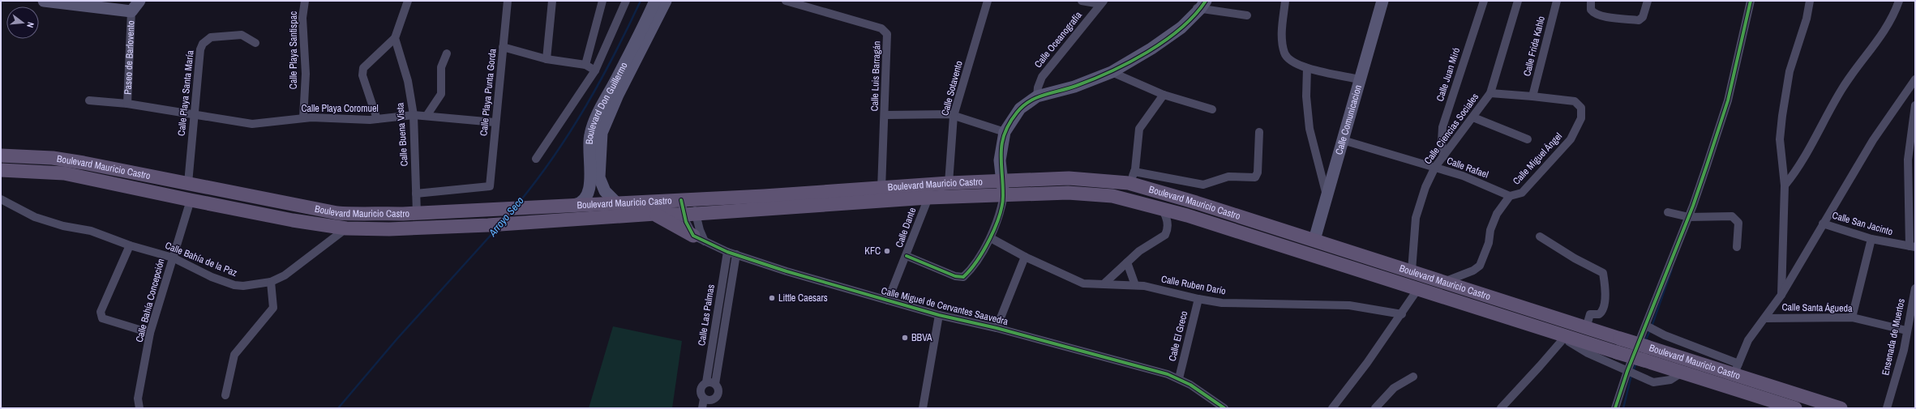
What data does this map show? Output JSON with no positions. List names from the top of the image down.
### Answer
{
  "streets": {
    "main road": ["Boulevard Mauricio Castro"],
    "street": [
      "Calle Oceanografía",
      "Calle Frida Kahlo",
      "Calle Playa Santispac",
      "Paseo de Barlovento",
      "Calle Juan Miró",
      "Calle Luis Barragán",
      "Calle Sotavento",
      "Calle Playa Punta Gorda",
      "Calle Playa Santa María",
      "Boulevard Don Guillermo",
      "Calle Playa Coromuel",
      "Calle Comunicacion",
      "Calle Ciencias Sociales",
      "Calle Buena Vista",
      "Calle Miguel Ángel",
      "Calle Rafael",
      "Calle San Jacinto",
      "Calle Dante",
      "Calle Bahía de la Paz",
      "Calle Ruben Darío",
      "Calle Bahía Concepción",
      "Calle Miguel de Cervantes Saavedra",
      "Calle Santa Águeda",
      "Calle Las Palmas",
      "Calle El Greco",
      "Ensenada de Muertos"
    ]
  },
  "crossings": [
    ["Calle Frida Kahlo", "Calle Miguel Ángel"],
    ["Calle Playa Santispac", "Calle Playa Coromuel"],
    ["Paseo de Barlovento", "Calle Playa Coromuel"],
    ["Calle Juan Miró", "Calle Ciencias Sociales"],
    ["Calle Luis Barragán", "Boulevard Mauricio Castro"],
    ["Calle Sotavento", "Boulevard Mauricio Castro"],
    ["Calle Playa Punta Gorda", "Calle Playa Coromuel"],
    ["Calle Playa Punta Gorda", "Calle Buena Vista"],
    ["Calle Playa Santa María", "Calle Playa Coromuel"],
    ["Calle Playa Santa María", "Boulevard Mauricio Castro"],
    ["Boulevard Don Guillermo", "Boulevard Mauricio Castro"],
    ["Calle Playa Coromuel", "Calle Buena Vista"],
    ["Calle Comunicacion", "Boulevard Mauricio Castro"],
    ["Calle Comunicacion", "Calle Rafael"],
    ["Calle Ciencias Sociales", "Calle Miguel Ángel"],
    ["Calle Ciencias Sociales", "Boulevard Mauricio Castro"],
    ["Calle Ciencias Sociales", "Calle Rafael"],
    ["Calle Buena Vista", "Boulevard Mauricio Castro"],
    ["Calle Miguel Ángel", "Boulevard Mauricio Castro"],
    ["Calle Miguel Ángel", "Calle Rafael"],
    ["Boulevard Mauricio Castro", "Calle Dante"],
    ["Boulevard Mauricio Castro", "Calle Bahía de la Paz"],
    ["Boulevard Mauricio Castro", "Calle Bahía Concepción"],
    ["Calle Dante", "Calle Miguel de Cervantes Saavedra"],
    ["Calle Bahía de la Paz", "Calle Bahía Concepción"],
    ["Calle Ruben Darío", "Calle El Greco"],
    ["Calle Miguel de Cervantes Saavedra", "Calle Las Palmas"],
    ["Calle Miguel de Cervantes Saavedra", "Calle El Greco"],
    ["Calle Santa Águeda", "Ensenada de Muertos"]
  ],
  "water": ["Arroyo Seco"],
  "places": ["KFC", "Little Caesars", "BBVA"],
  "north": "right"
}
